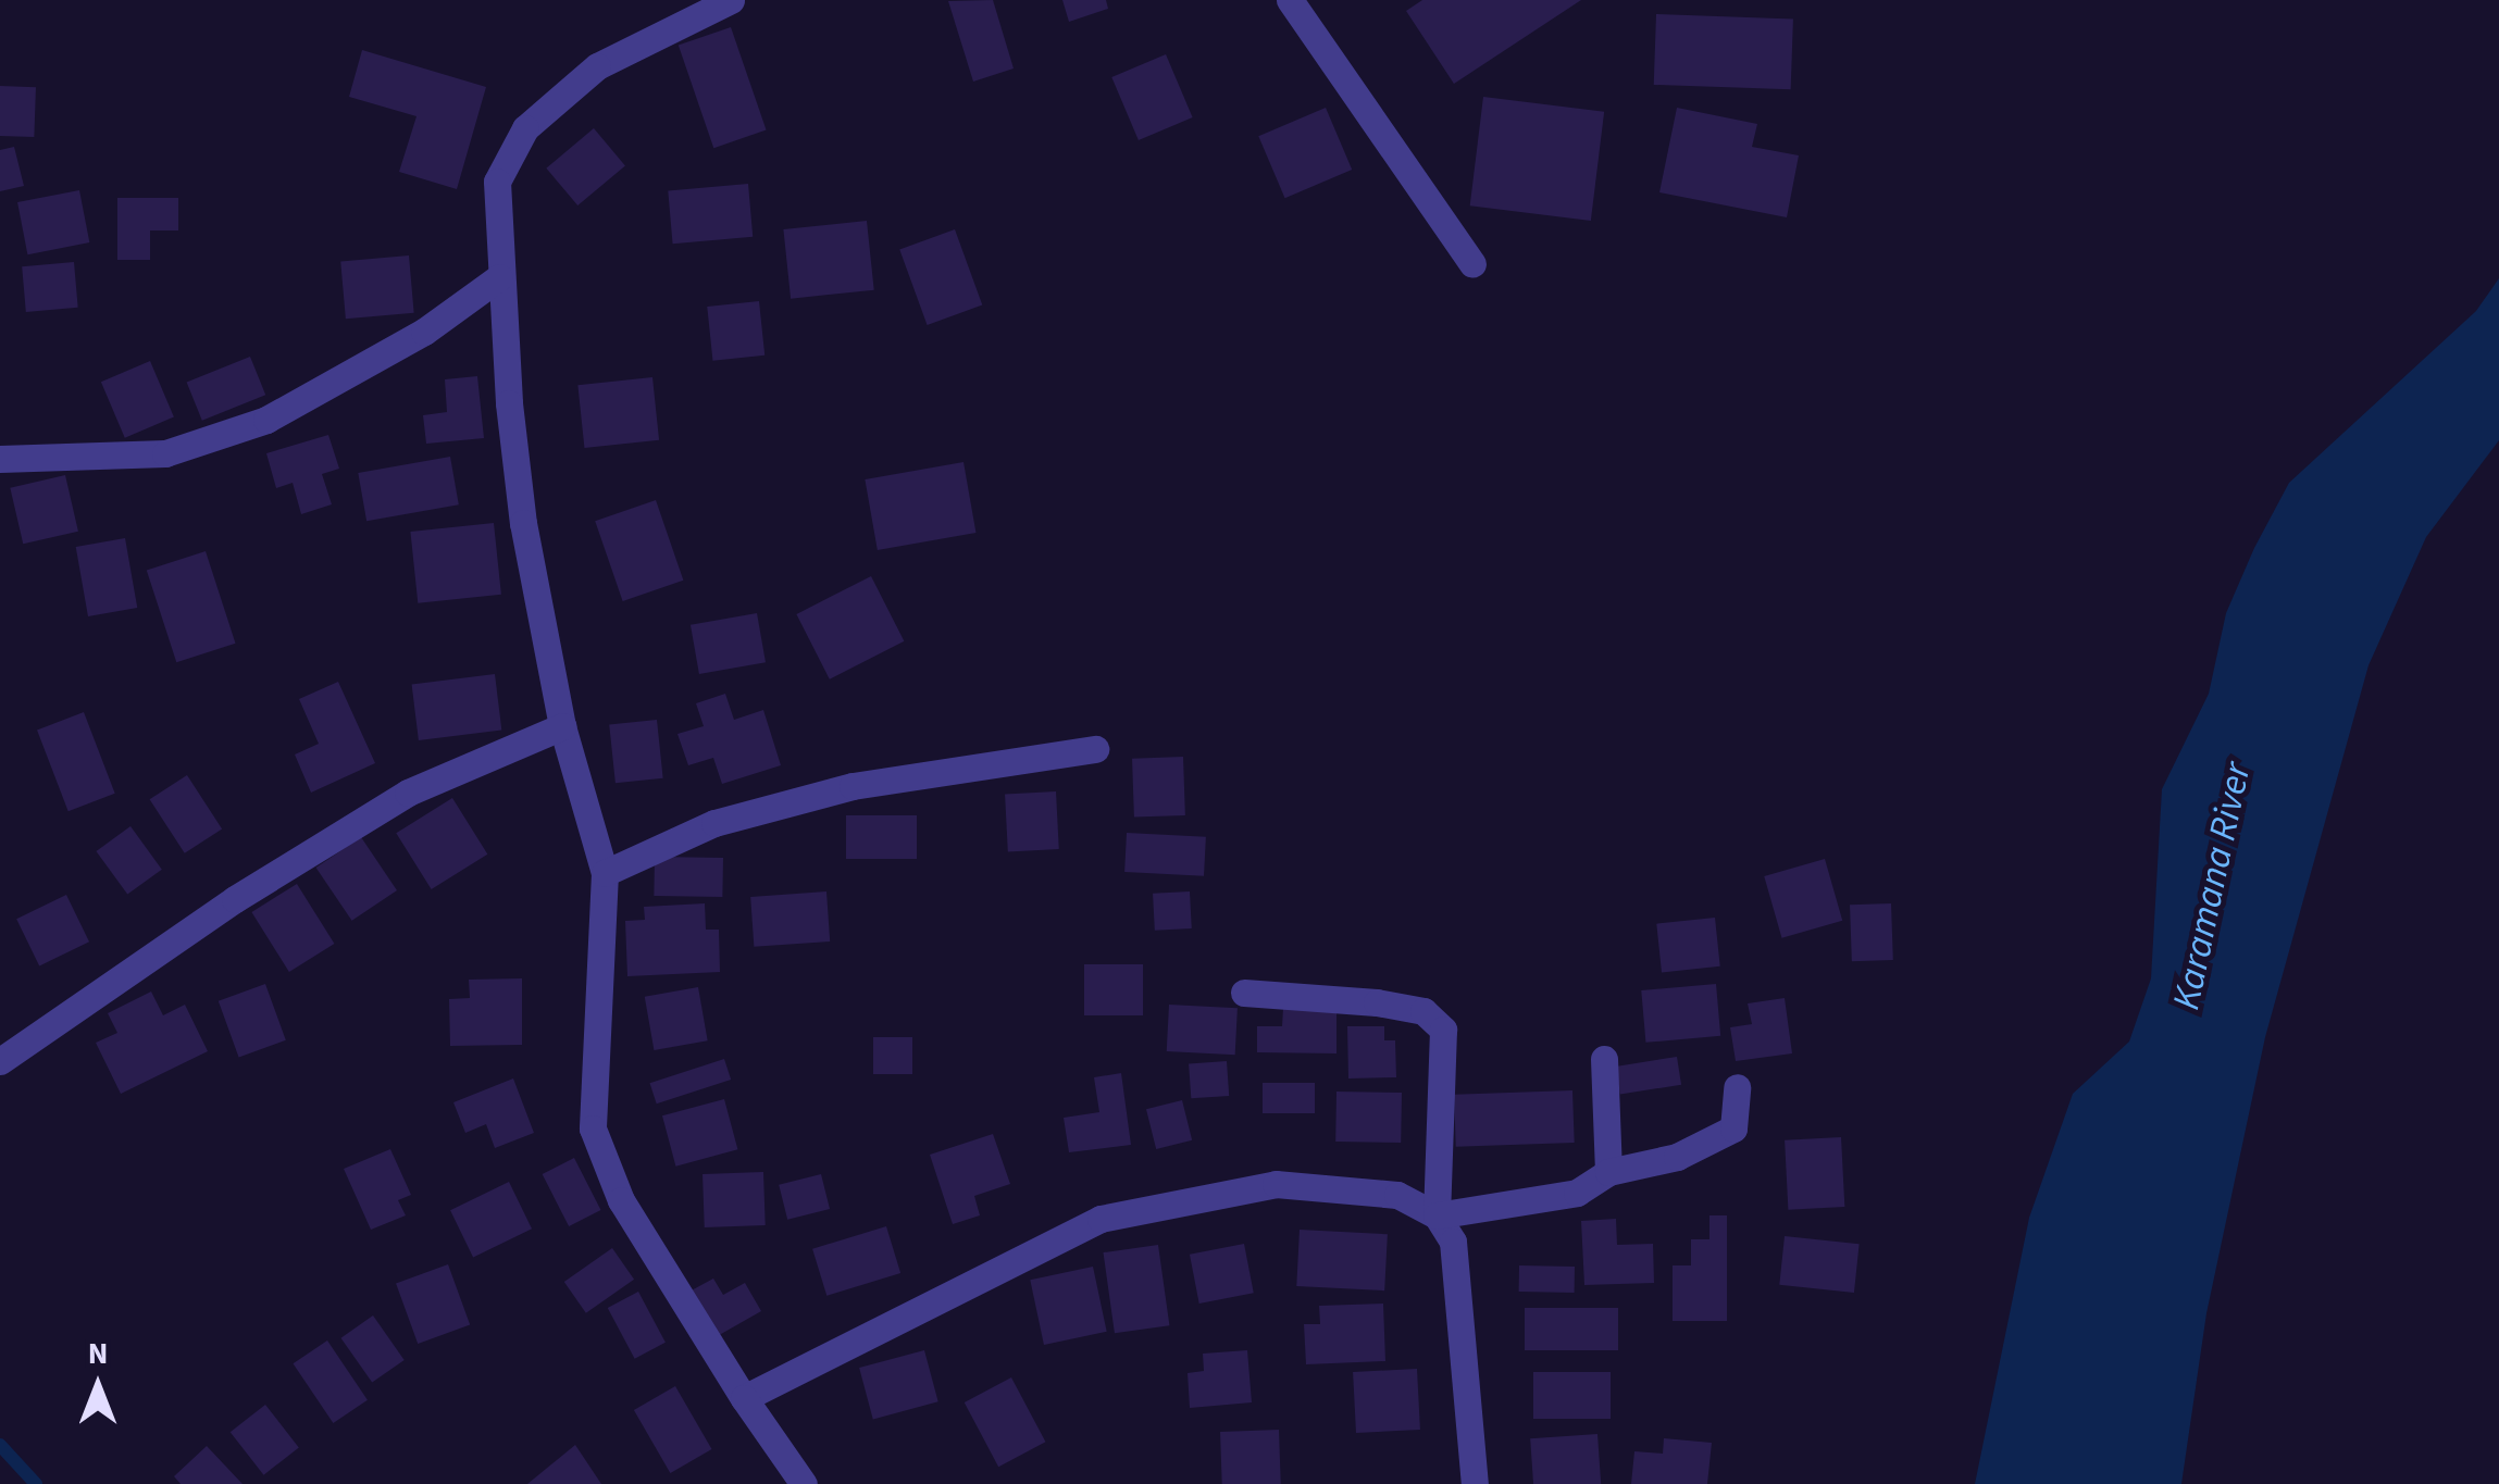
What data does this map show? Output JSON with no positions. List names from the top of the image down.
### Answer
{
  "water": ["Karamana River"],
  "north": "top"
}
